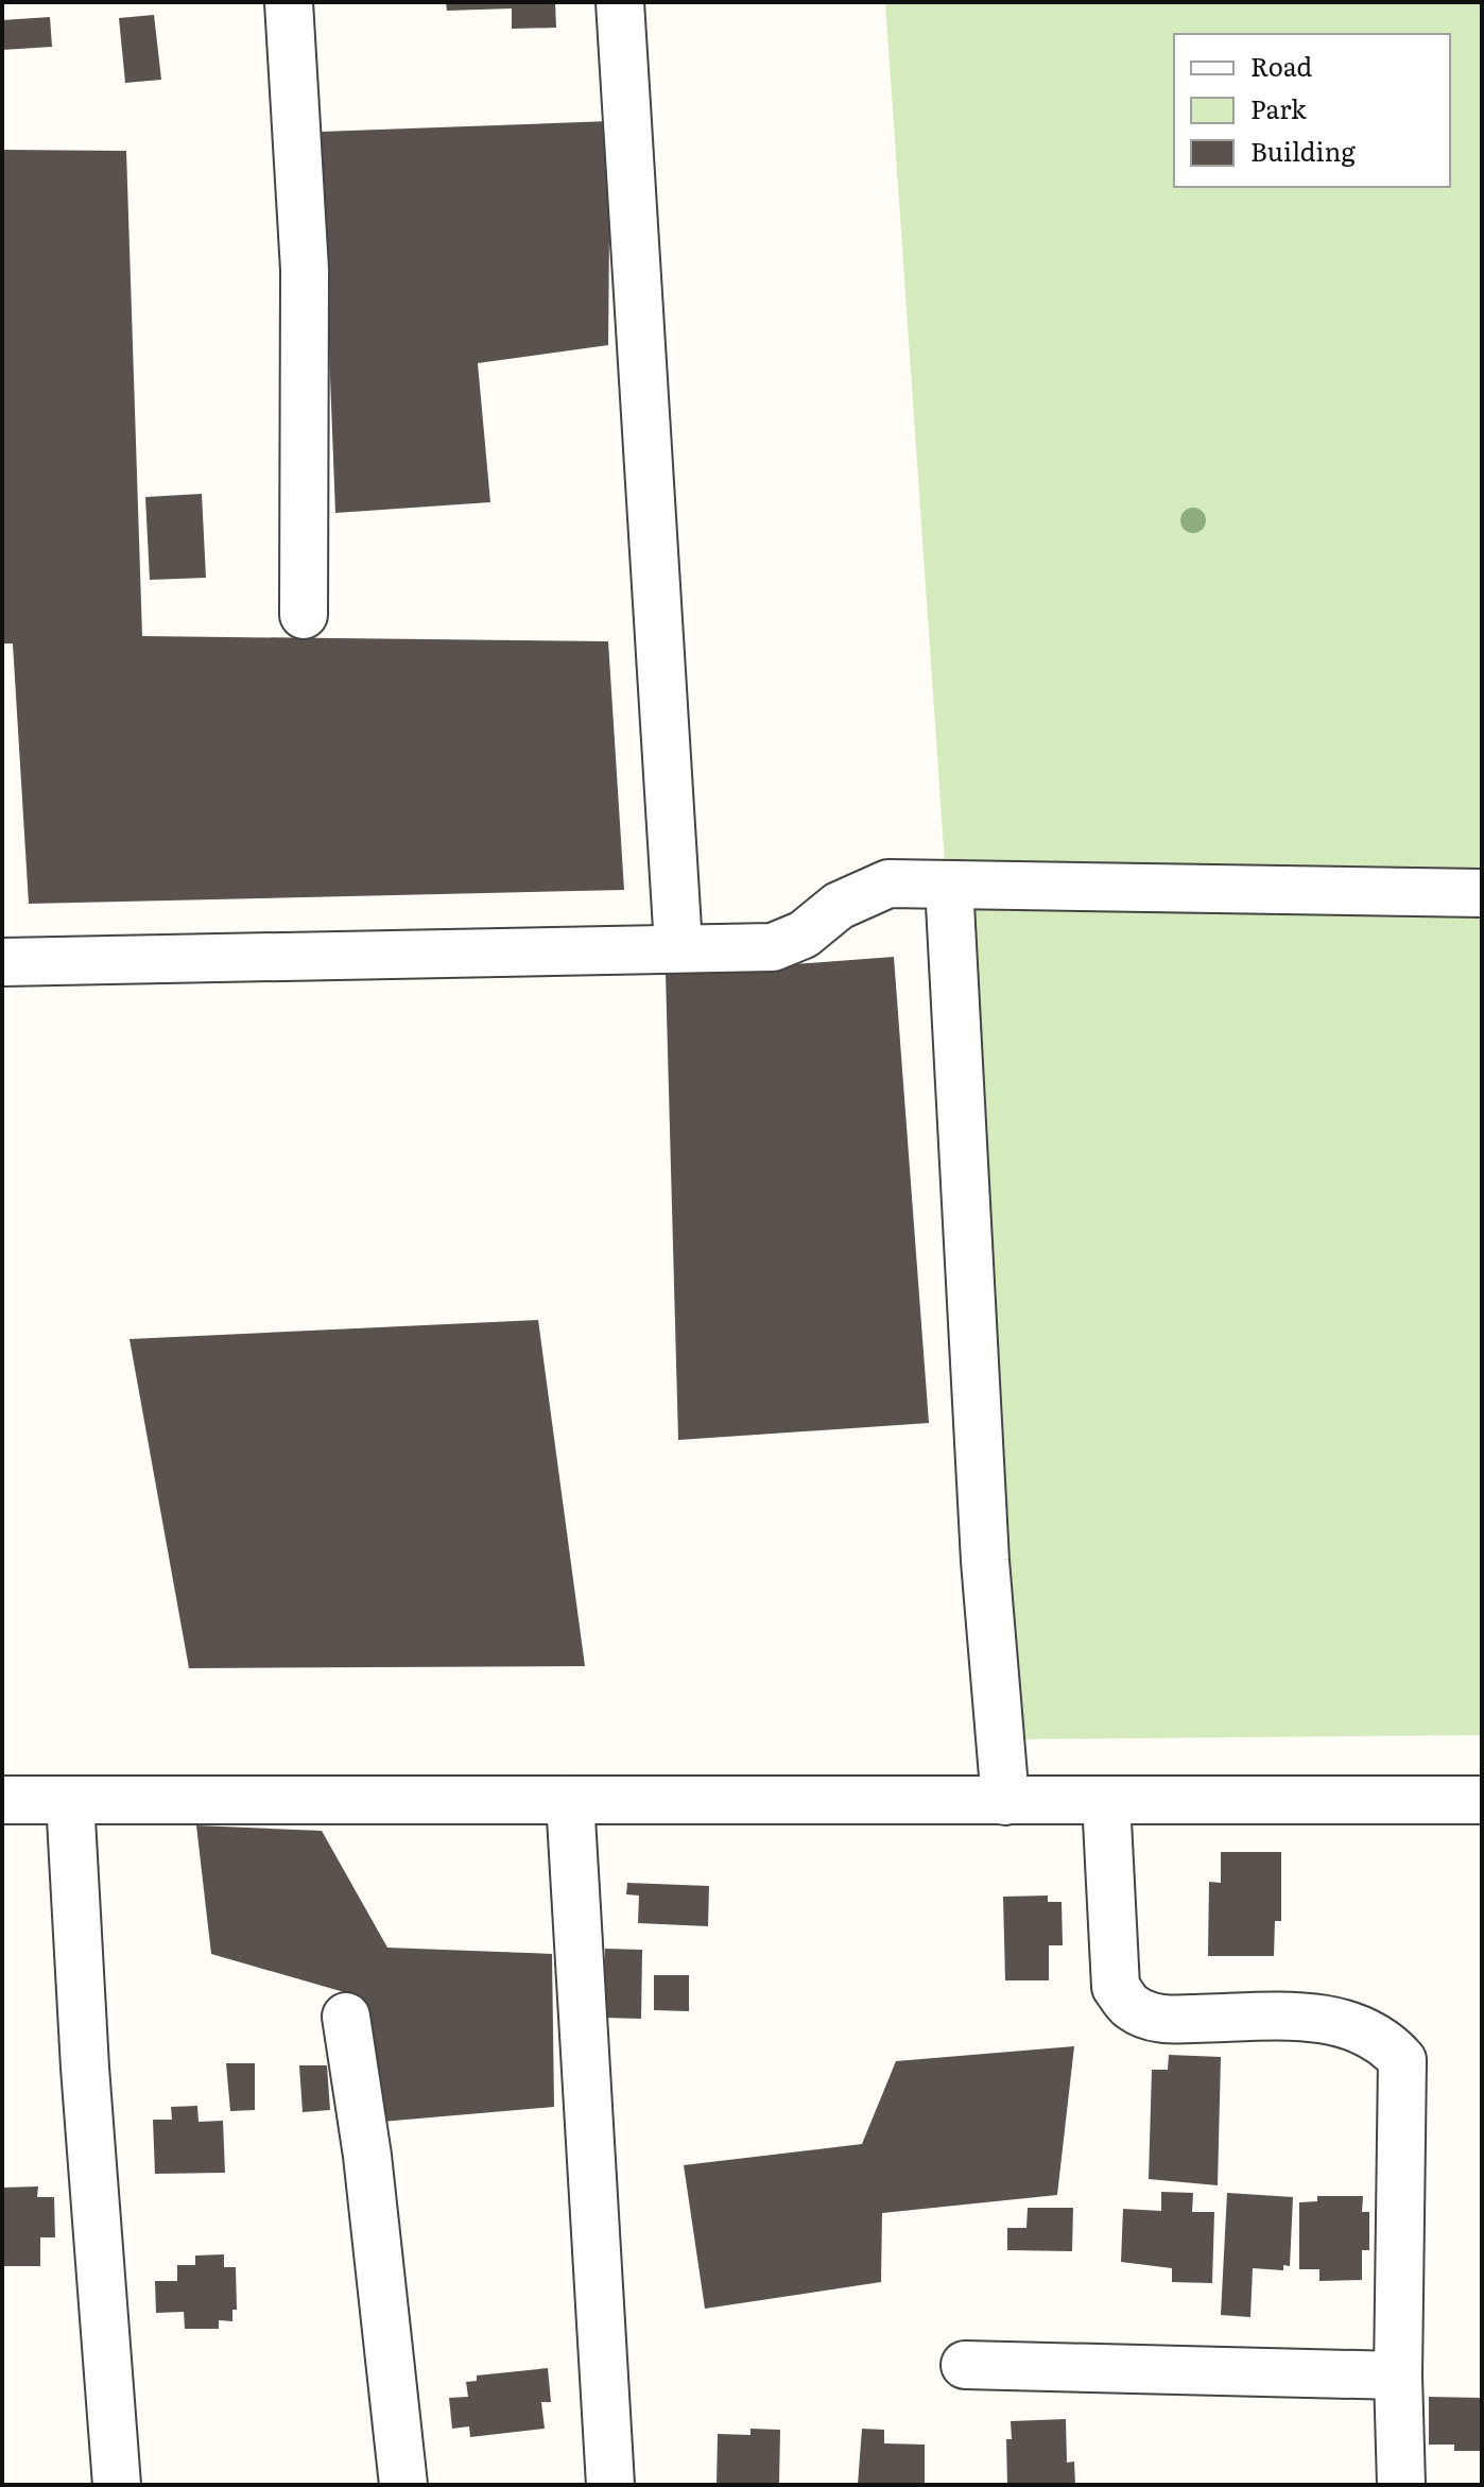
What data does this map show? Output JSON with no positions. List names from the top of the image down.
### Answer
{
  "legend": ["Road", "Park", "Building"]
}
